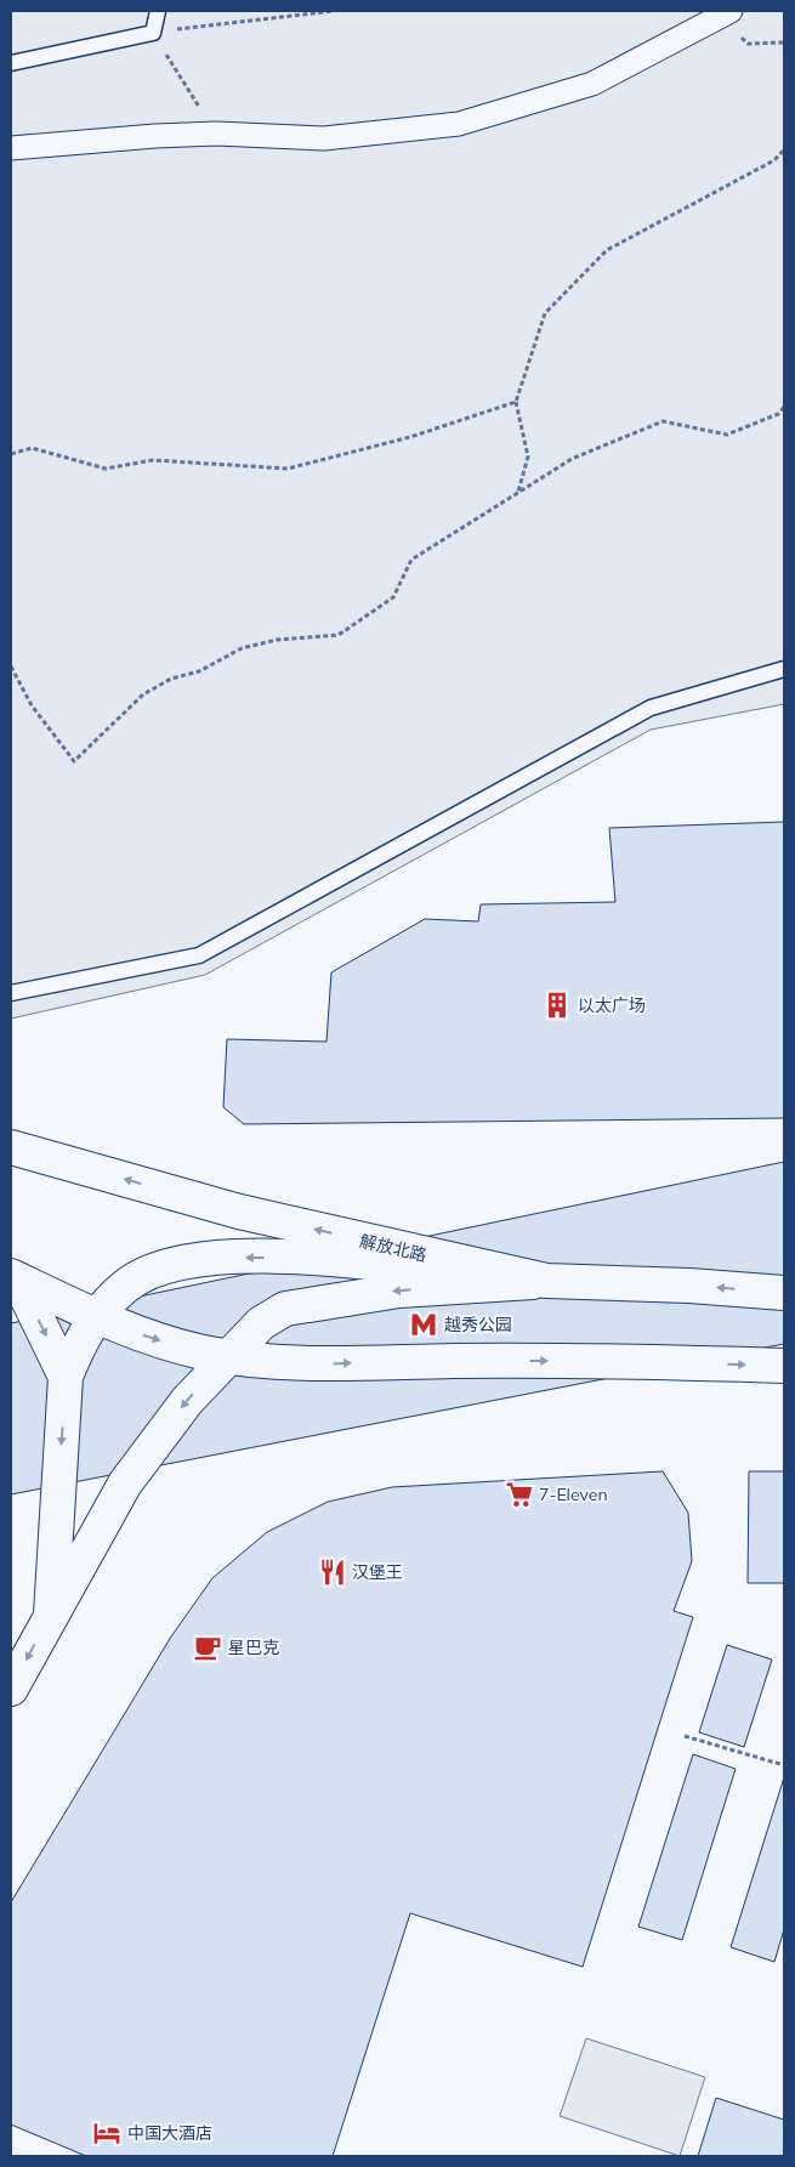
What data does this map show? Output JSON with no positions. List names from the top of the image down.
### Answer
{
  "streets": {
    "main road": ["解放北路"]
  },
  "places": {
    "building": ["以太广场"],
    "metro station": ["越秀公园"],
    "supermarket": ["7-Eleven"],
    "restaurant": ["汉堡王"],
    "cafe": ["星巴克"],
    "hotel": ["中国大酒店"]
  }
}
